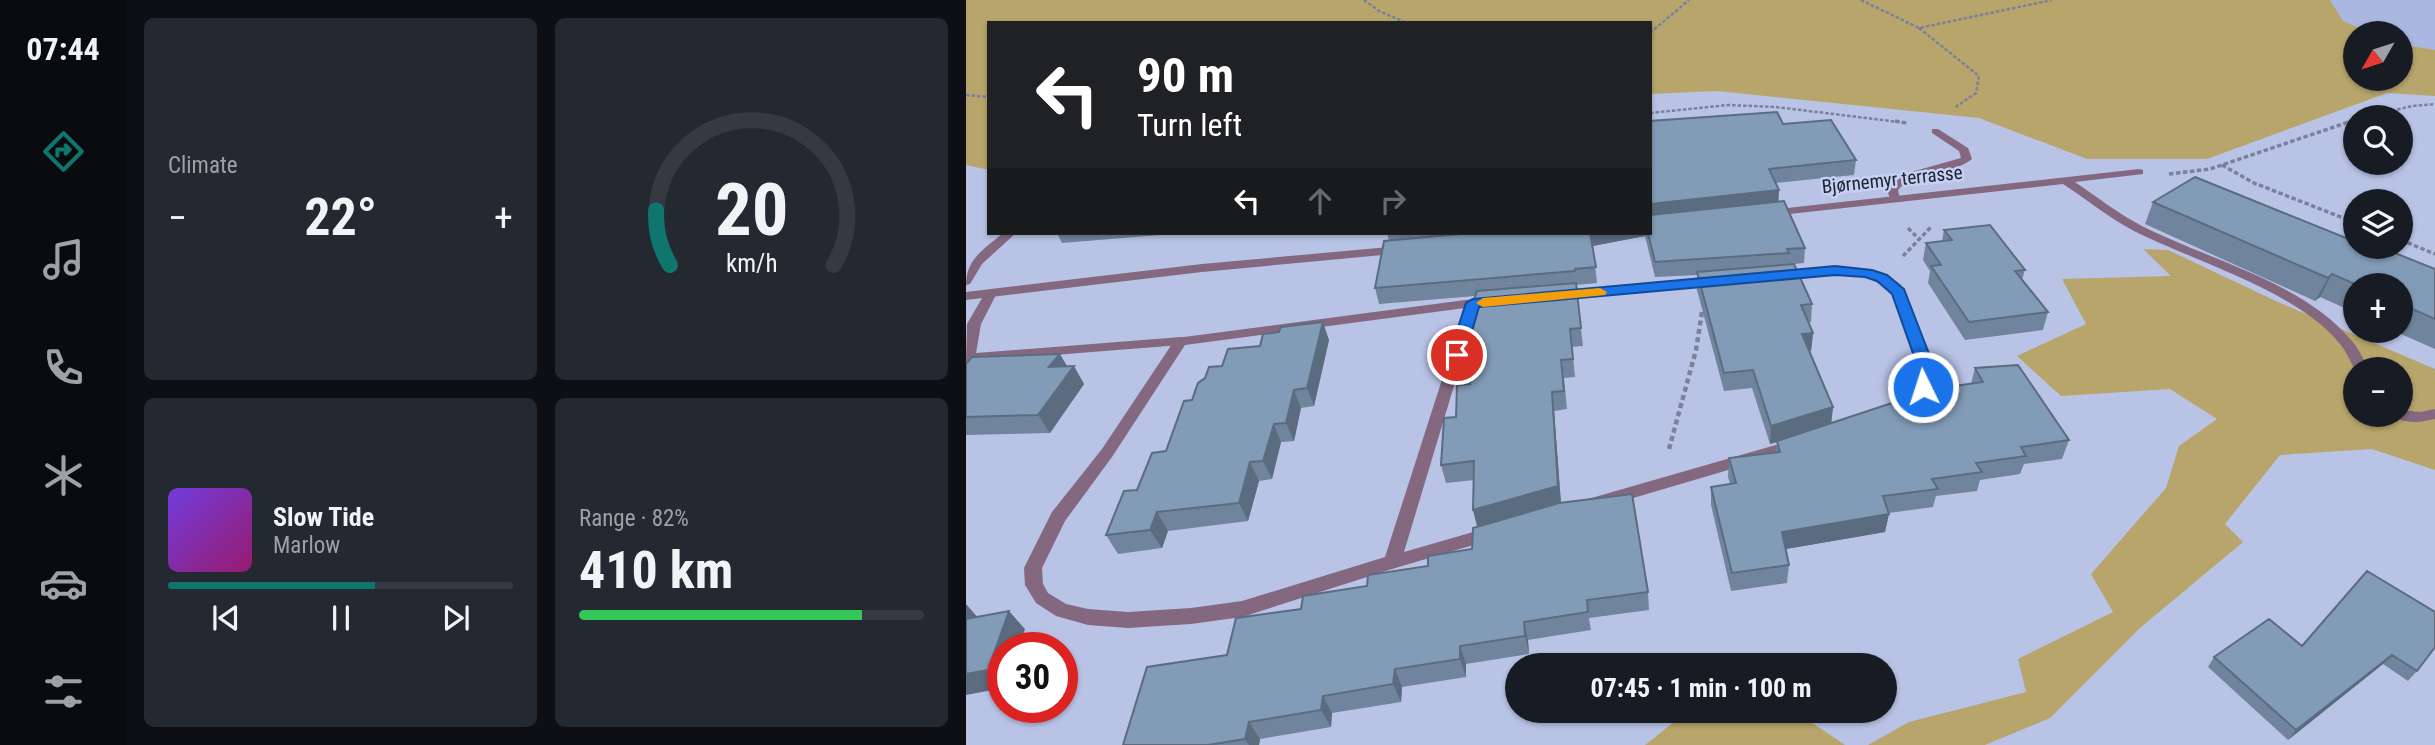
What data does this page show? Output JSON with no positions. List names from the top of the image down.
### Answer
{
  "streets": {
    "street": ["Bjørnemyr terrasse"]
  },
  "north": "bottom left",
  "page": {
    "tabs": "07:44",
    "tile": [
      "Climate",
      ["Range · 82%", "410 km"]
    ],
    "map_buttons": ["+", "−"],
    "turn": ["90 m", "Turn left"],
    "heat": ["−", "22°", "+"],
    "song": ["Slow Tide", "Marlow"],
    "limit": "30",
    "trip": "07:45 · 1 min · 100 m",
    "gauge": ["20", "km/h"]
  }
}
